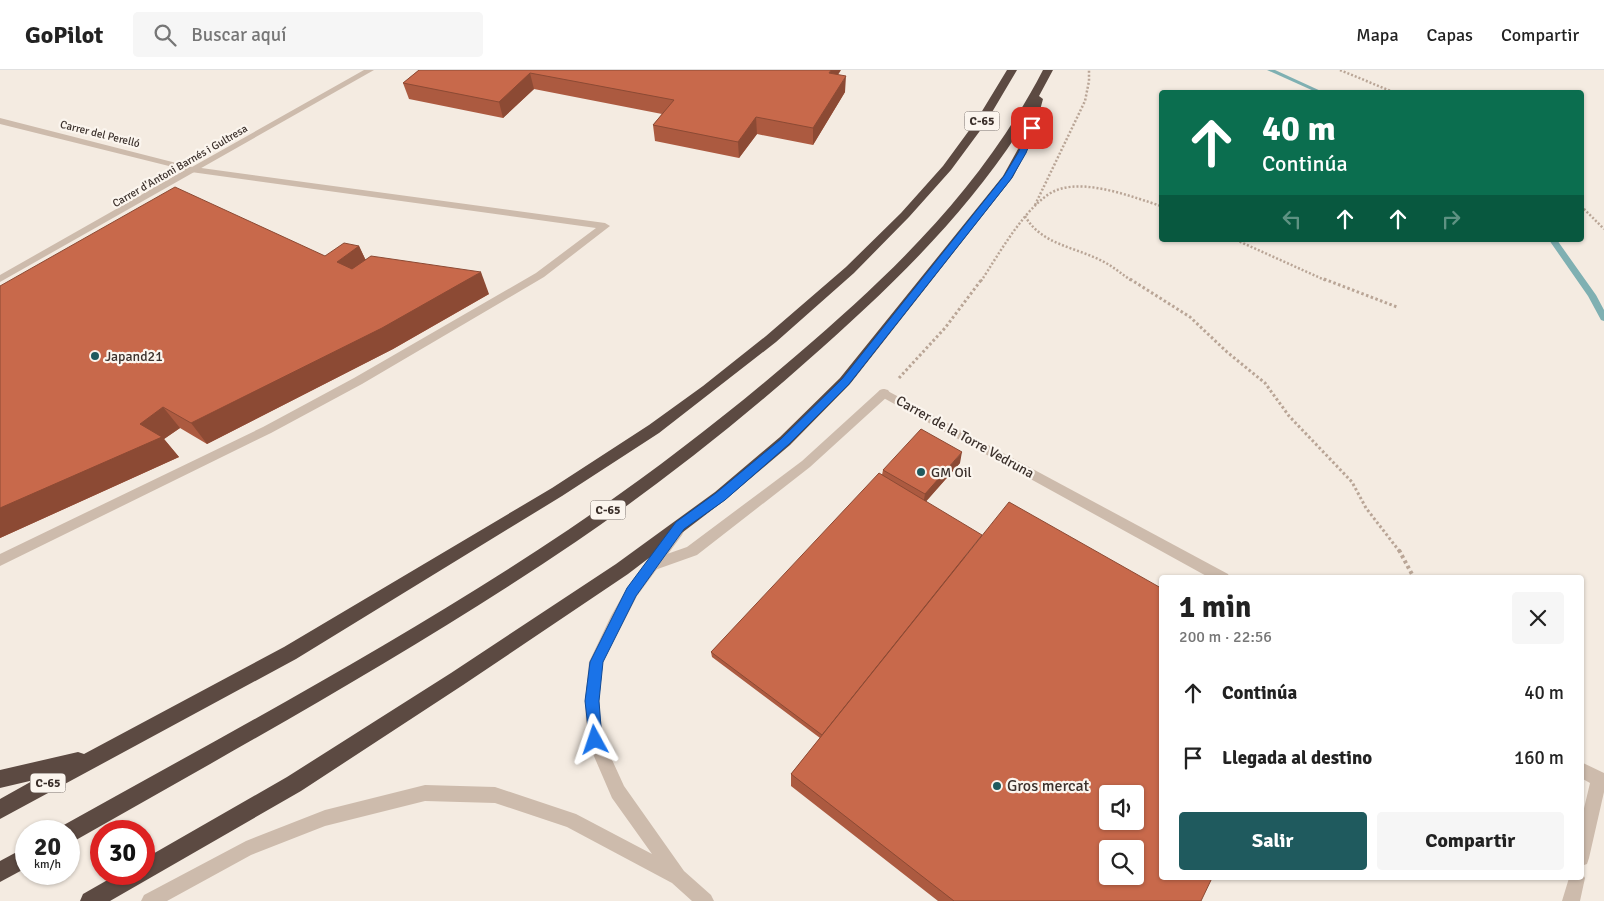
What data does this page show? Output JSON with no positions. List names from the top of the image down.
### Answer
{
  "streets": {
    "highway": ["C-65"],
    "street": ["Carrer del Perelló", "Carrer d'Antoni Barnés i Gultresa", "Carrer de la Torre Vedruna"]
  },
  "crossings": [
    ["Carrer del Perelló", "Carrer d'Antoni Barnés i Gultresa"]
  ],
  "places": ["Japand21", "GM Oil", "Gros mercat"],
  "page": {
    "header": "GoPilot",
    "search": "Buscar aquí",
    "nav": ["Mapa", "Capas", "Compartir"],
    "turn": ["40 m", "Continúa"],
    "heading": ["1 min", "200 m · 22:56"],
    "list": [
      {
        "name": "Continúa",
        "value": "40 m"
      },
      {
        "name": "Llegada al destino",
        "value": "160 m"
      }
    ],
    "buttons": ["Salir", "Compartir"],
    "speed": "20 km/h",
    "limit": "30"
  }
}
